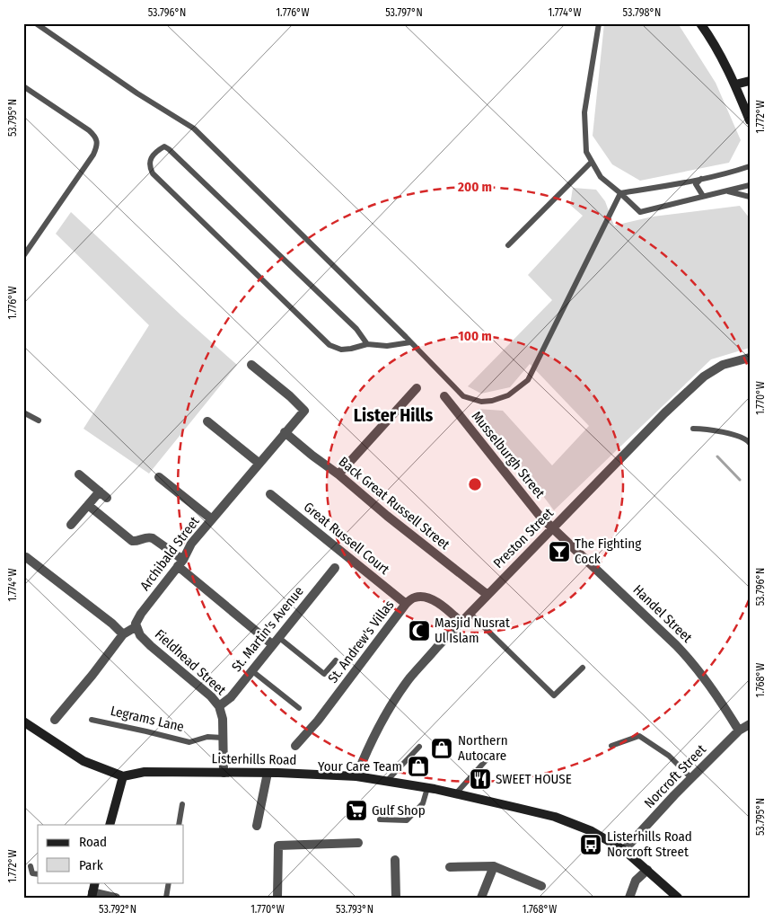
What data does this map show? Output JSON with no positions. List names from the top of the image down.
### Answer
{
  "streets": {
    "street": [
      "Musselburgh Street",
      "Back Great Russell Street",
      "Great Russell Court",
      "Preston Street",
      "Archibald Street",
      "Handel Street",
      "St. Martin's Avenue",
      "St. Andrew's Villas",
      "Fieldhead Street",
      "Listerhills Road",
      "Norcroft Street"
    ],
    "lane": ["Legrams Lane"]
  },
  "crossings": [
    ["Musselburgh Street", "Preston Street"],
    ["Musselburgh Street", "Handel Street"],
    ["Back Great Russell Street", "Preston Street"],
    ["Back Great Russell Street", "Archibald Street"],
    ["Great Russell Court", "St. Martin's Avenue"],
    ["Great Russell Court", "St. Andrew's Villas"],
    ["Preston Street", "Handel Street"],
    ["Preston Street", "St. Andrew's Villas"],
    ["Preston Street", "Listerhills Road"],
    ["Archibald Street", "Fieldhead Street"],
    ["Handel Street", "Norcroft Street"],
    ["St. Martin's Avenue", "Fieldhead Street"],
    ["Fieldhead Street", "Legrams Lane"],
    ["Fieldhead Street", "Listerhills Road"],
    ["Listerhills Road", "Norcroft Street"]
  ],
  "districts": ["Lister Hills"],
  "places": {
    "bar": ["The Fighting Cock"],
    "mosque": ["Masjid Nusrat Ul Islam"],
    "shop": ["Northern Autocare", "Your Care Team"],
    "restaurant": ["SWEET HOUSE"],
    "supermarket": ["Gulf Shop"],
    "bus stop": ["Listerhills Road Norcroft Street"]
  },
  "legend": ["Road", "Park"],
  "coordinates": [
    "53.796°N",
    "1.776°W",
    "53.797°N",
    "1.774°W",
    "53.798°N",
    "1.772°W",
    "53.795°N",
    "1.770°W",
    "1.768°W",
    "53.792°N",
    "53.793°N"
  ],
  "rings": ["200 m", "100 m"]
}
